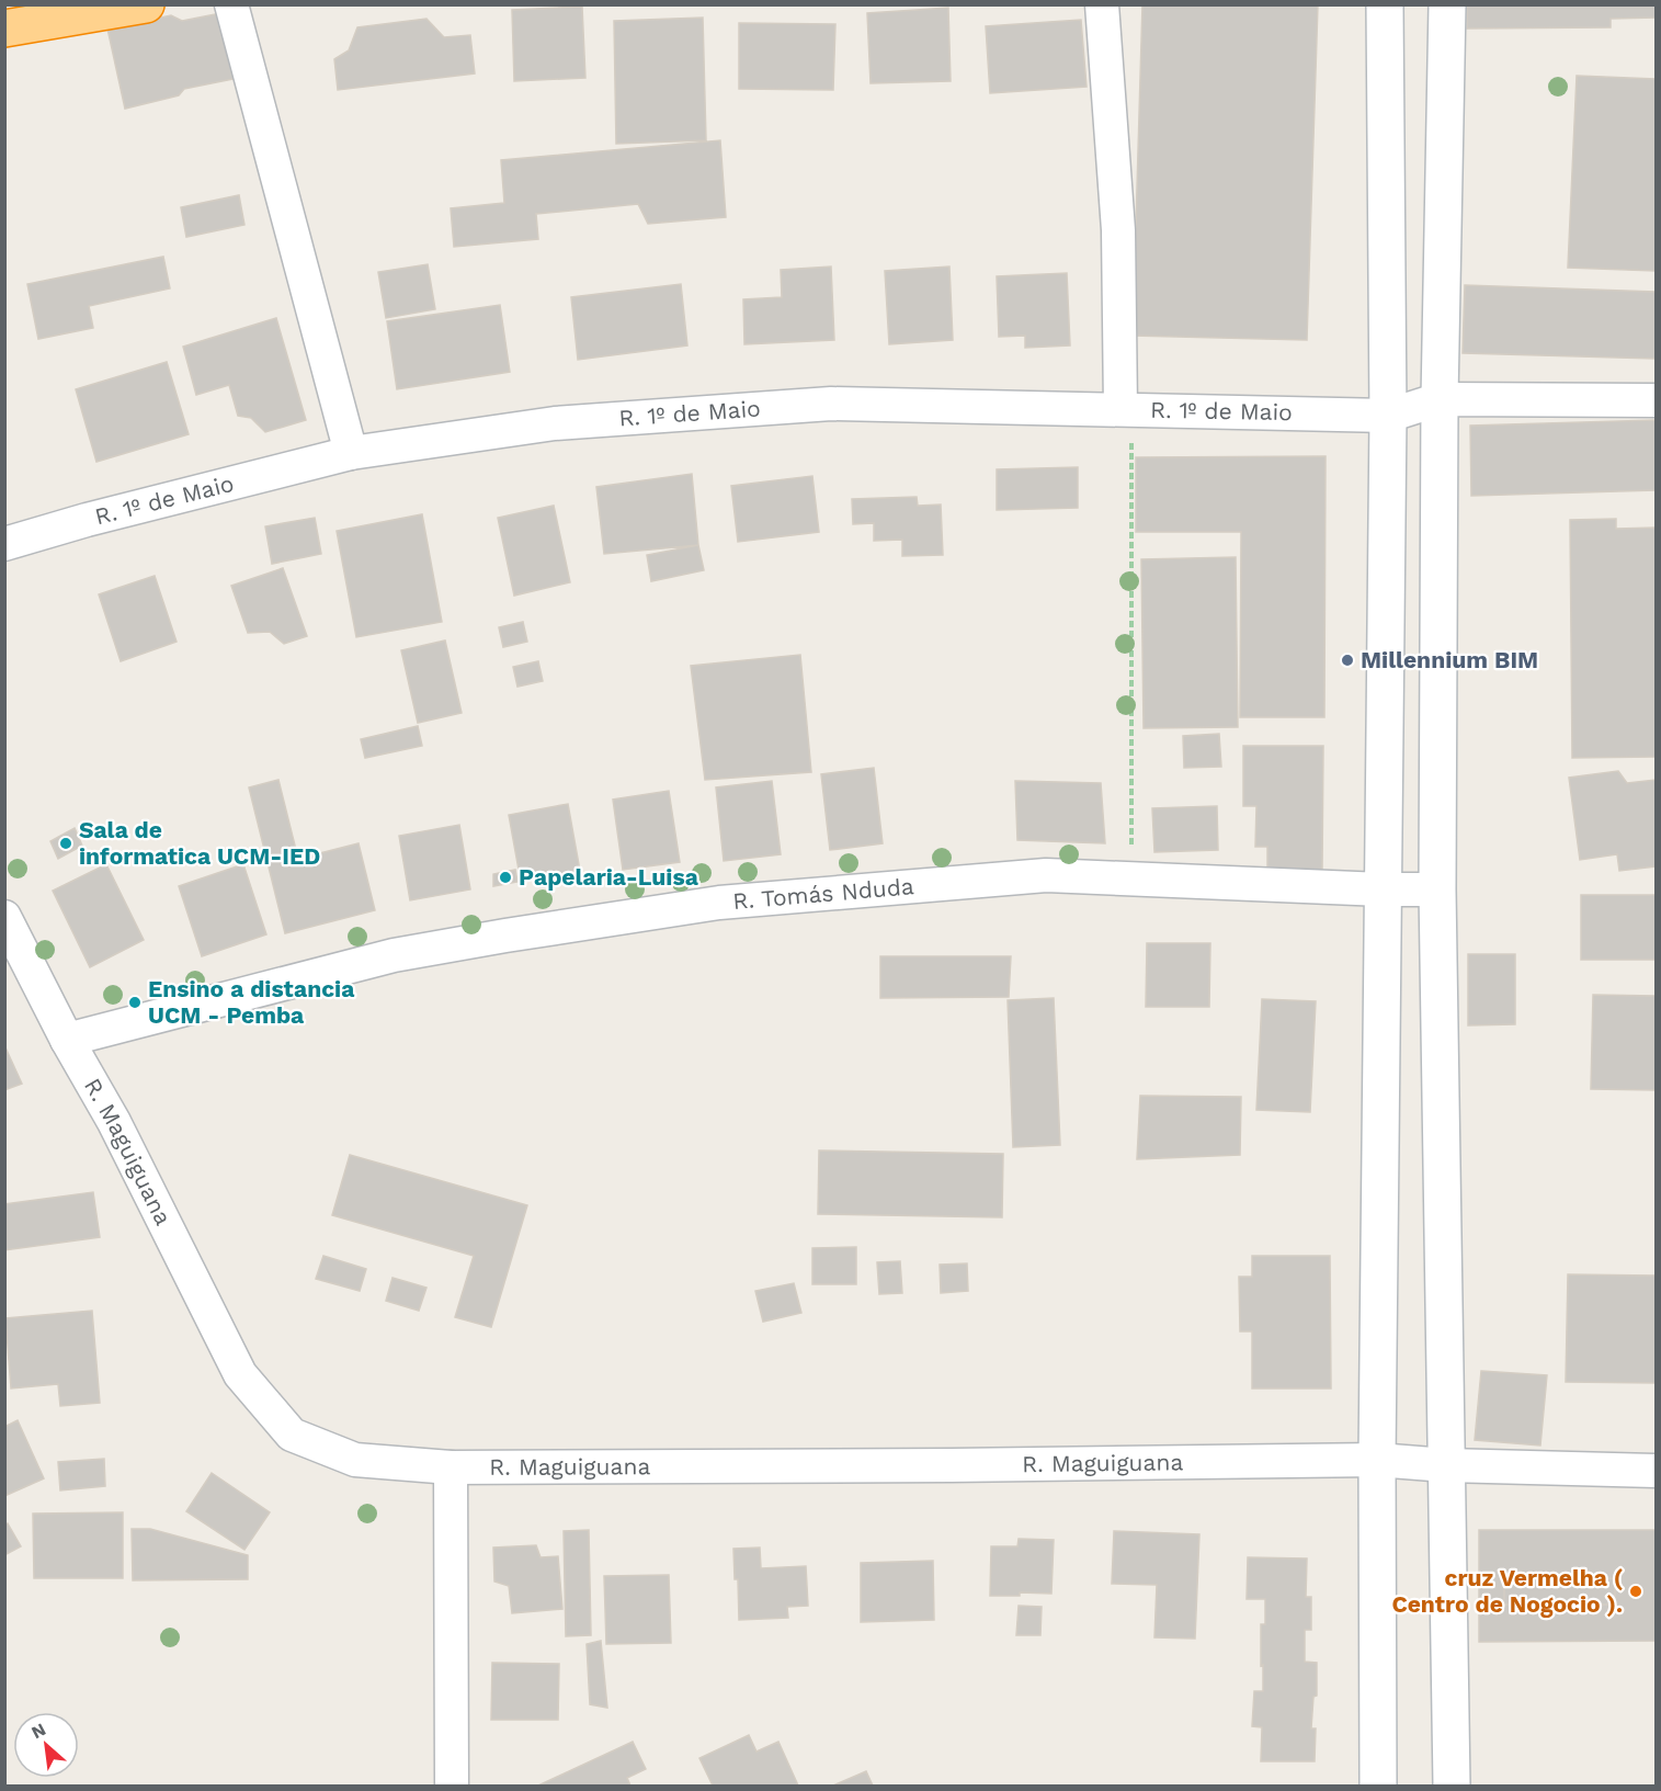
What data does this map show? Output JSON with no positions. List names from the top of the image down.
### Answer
{
  "streets": {
    "street": ["R. 1º de Maio", "R. Tomás Nduda", "R. Maguiguana"]
  },
  "crossings": [
    ["R. Tomás Nduda", "R. Maguiguana"]
  ],
  "places": [
    "Millennium BIM",
    "Sala de informatica UCM-IED",
    "Papelaria-Luisa",
    "Ensino a distancia UCM - Pemba",
    "cruz Vermelha ( Centro de Nogocio )."
  ],
  "north": "top left"
}
